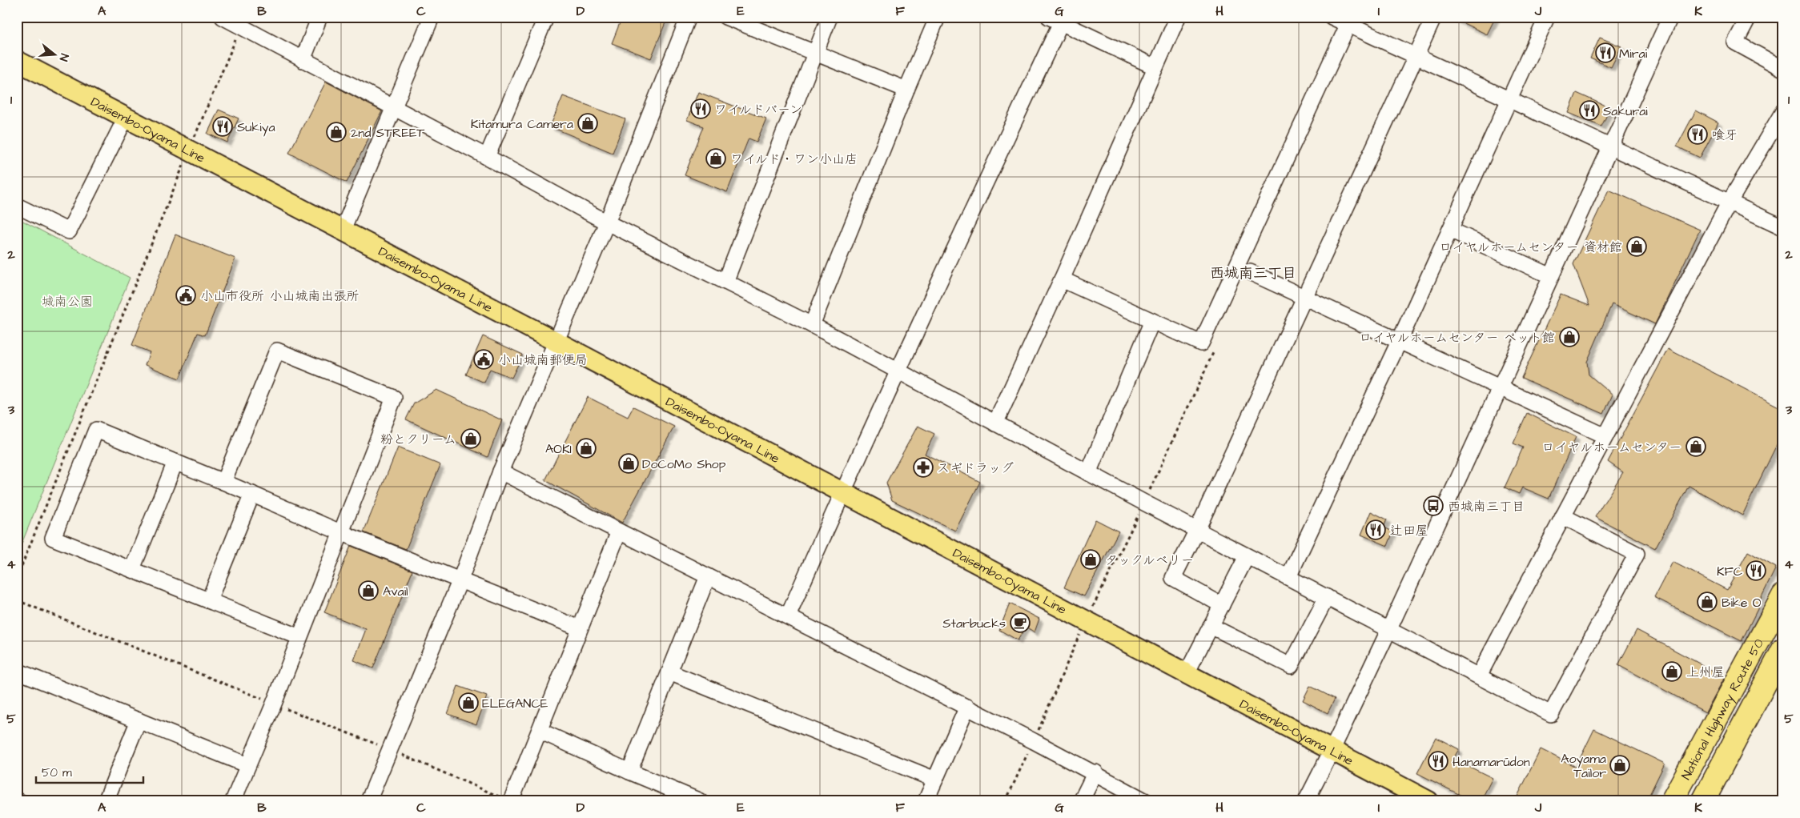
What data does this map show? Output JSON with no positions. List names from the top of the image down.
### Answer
{
  "streets": {
    "highway": ["National Highway Route 50"],
    "main road": ["Daisembo-Oyama Line"]
  },
  "districts": ["西城南三丁目"],
  "parks": ["城南公園"],
  "places": {
    "restaurant": [
      "Mirai",
      "ワイルドバーン",
      "Sakurai",
      "Sukiya",
      "喰牙",
      "辻田屋",
      "KFC",
      "Hanamarūdon"
    ],
    "shop": [
      "Kitamura Camera",
      "2nd STREET",
      "ワイルド・ワン小山店",
      "ロイヤルホームセンター 資材館",
      "ロイヤルホームセンター ペット館",
      "粉とクリーム",
      "ロイヤルホームセンター",
      "AOKI",
      "DoCoMo Shop",
      "タックルベリー",
      "Avail",
      "Bike O",
      "上州屋",
      "ELEGANCE",
      "Aoyama Tailor"
    ],
    "public building": ["小山市役所 小山城南出張所", "小山城南郵便局"],
    "pharmacy": ["スギドラッグ"],
    "bus stop": ["西城南三丁目"],
    "cafe": ["Starbucks"]
  },
  "scale_bar": "50 m",
  "north": "right",
  "grid": {
    "columns": [
      "A",
      "B",
      "C",
      "D",
      "E",
      "F",
      "G",
      "H",
      "I",
      "J",
      "K"
    ],
    "rows": [
      "1",
      "2",
      "3",
      "4",
      "5"
    ]
  }
}
